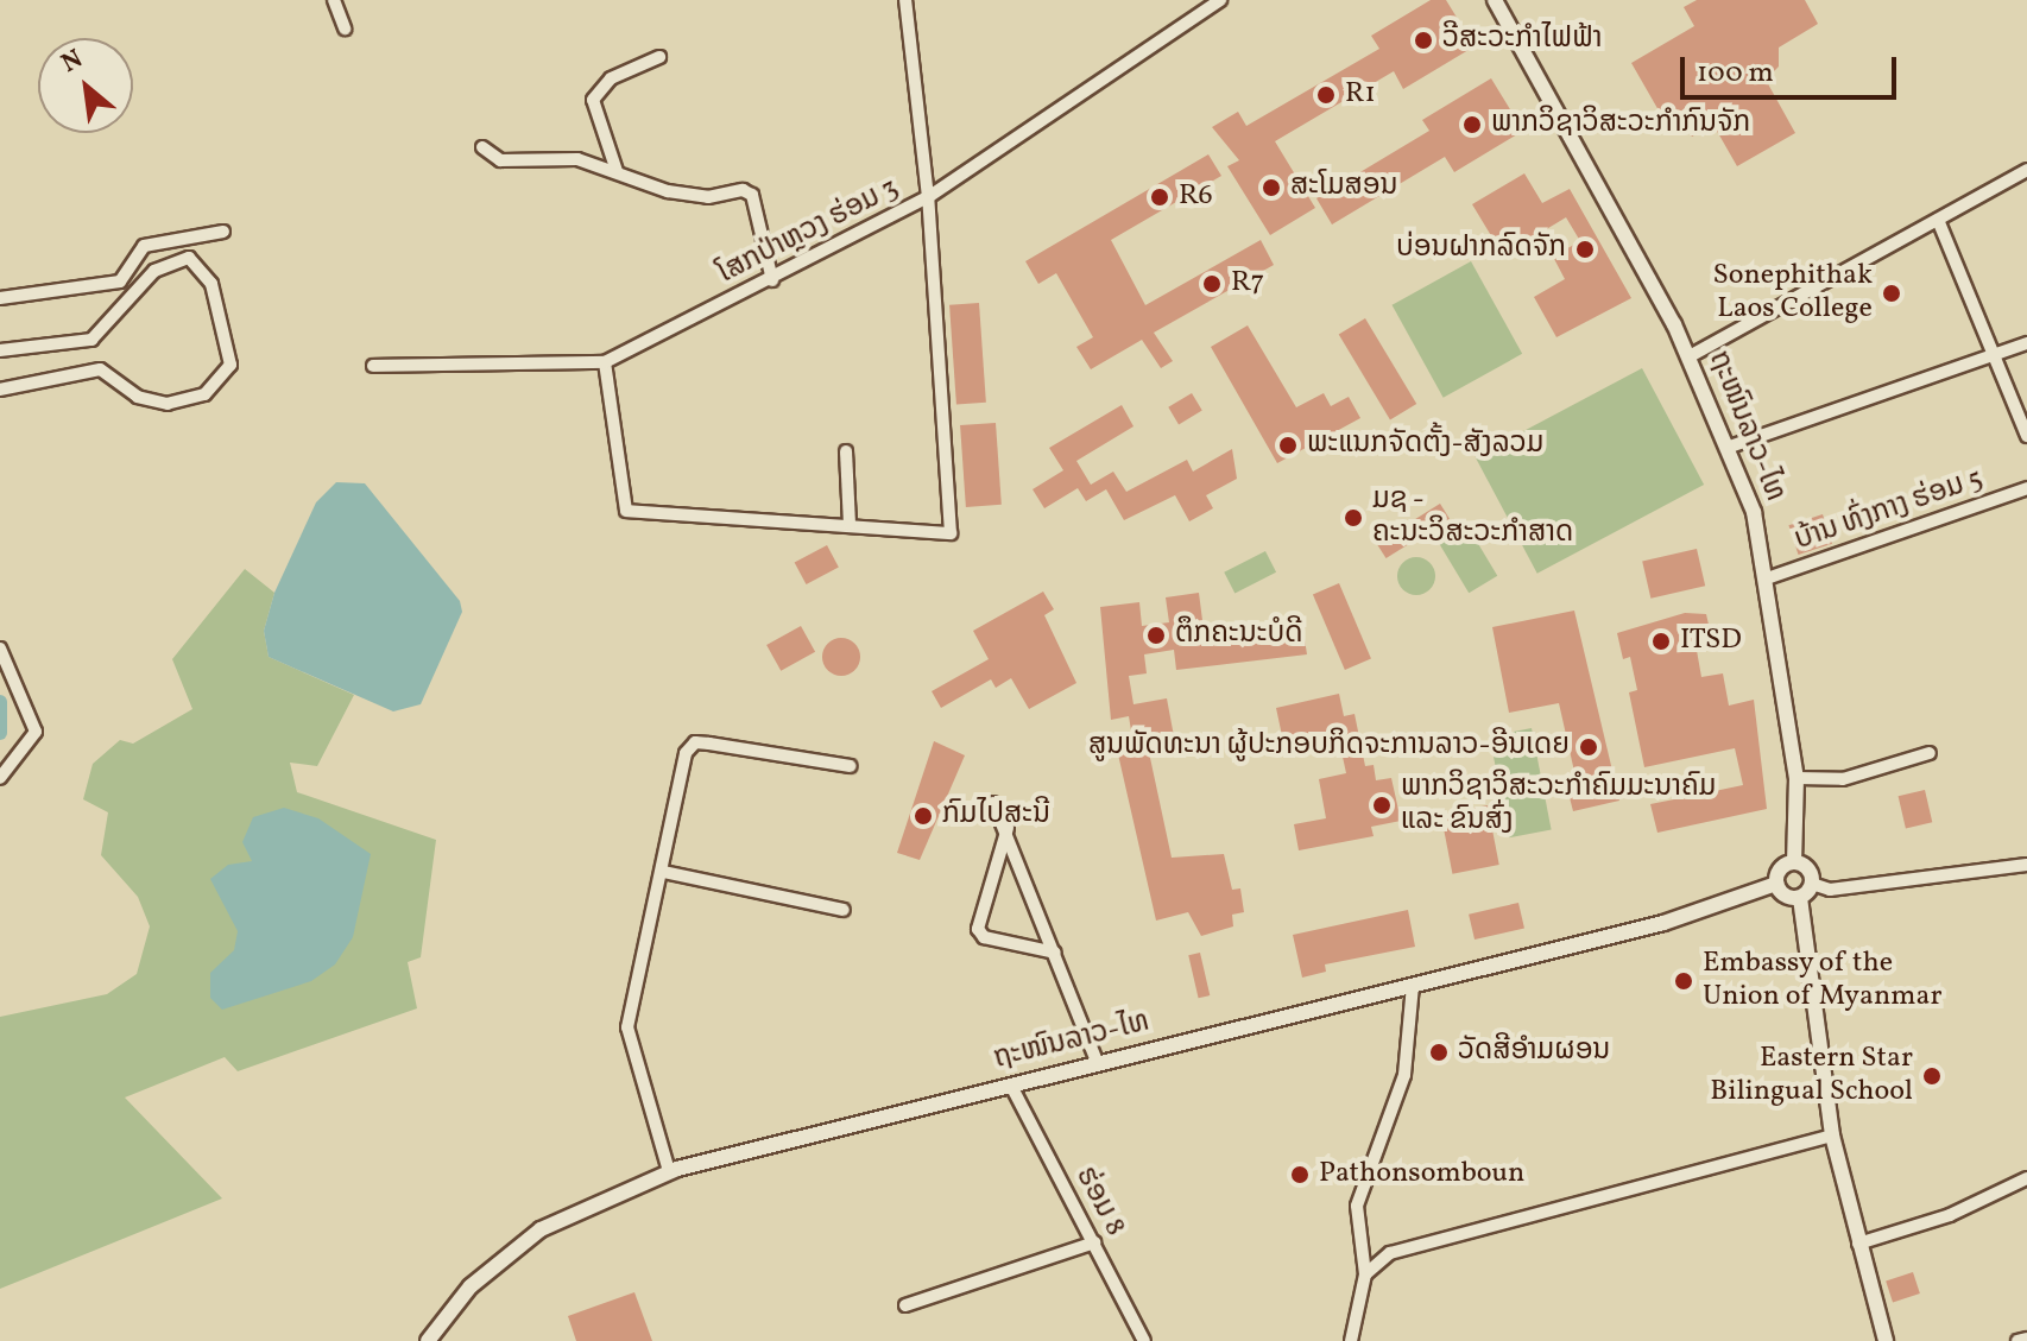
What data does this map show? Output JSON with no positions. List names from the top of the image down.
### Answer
{
  "streets": {
    "street": [
      "ໂສກປ່າຫຼວງ ຮ່ອມ 3",
      "ຖະໜົນລາວ-ໄທ",
      "ບ້ານ ທົ່ງກາງ ຮ່ອມ 5",
      "ຮ່ອມ 8"
    ]
  },
  "crossings": [
    ["ຖະໜົນລາວ-ໄທ", "ບ້ານ ທົ່ງກາງ ຮ່ອມ 5"],
    ["ຖະໜົນລາວ-ໄທ", "ຮ່ອມ 8"]
  ],
  "places": [
    "ວີສະວະກຳໄຟຟ້າ",
    "R1",
    "ພາກວິຊາວິສະວະກຳກົນຈັກ",
    "ສະໂມສອນ",
    "R6",
    "ບ່ອນຝາກລົດຈັກ",
    "R7",
    "Sonephithak Laos College",
    "ພະແນກຈັດຕັ້ງ-ສັງລວມ",
    "ມຊ - ຄະນະວິສະວະກຳສາດ",
    "ຕຶກຄະນະບໍດີ",
    "ITSD",
    "ສູນພັດທະນາ ຜູ້ປະກອບກິດຈະການລາວ-ອີນເດຍ",
    "ພາກວິຊາວິສະວະກຳຄົມມະນາຄົມ ແລະ ຂົນສົ່ງ",
    "ກົມໄປສະນີ",
    "Embassy of the Union of Myanmar",
    "ວັດສີອຳມຜອນ",
    "Eastern Star Bilingual School",
    "Pathonsomboun"
  ],
  "scale_bar": "100 m",
  "north": "top left"
}
